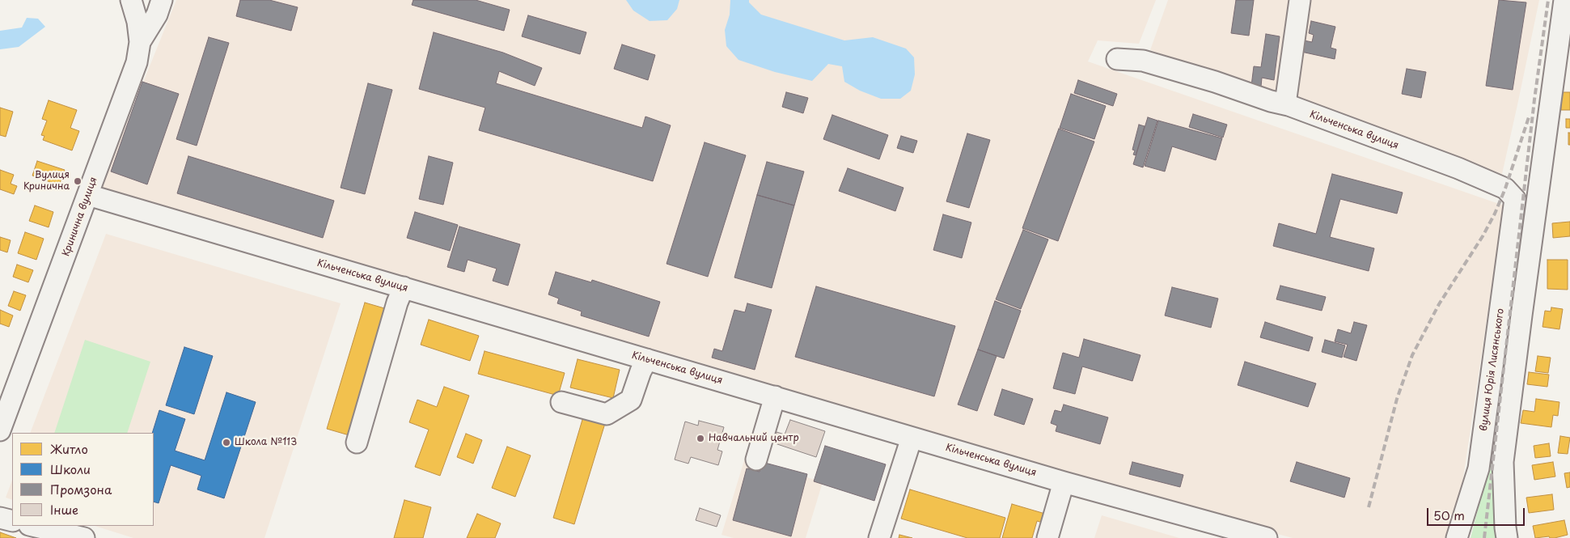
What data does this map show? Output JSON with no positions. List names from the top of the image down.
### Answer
{
  "streets": {
    "street": ["Кільченська вулиця", "Кринична вулиця", "вулиця Юрія Лисянського"]
  },
  "crossings": [
    ["Кільченська вулиця", "Кринична вулиця"],
    ["Кільченська вулиця", "вулиця Юрія Лисянського"]
  ],
  "places": ["Вулиця Кринична", "Навчальний центр", "Школа №113"],
  "legend": [
    "Житло",
    "Школи",
    "Промзона",
    "Інше"
  ],
  "scale_bar": "50 m"
}
